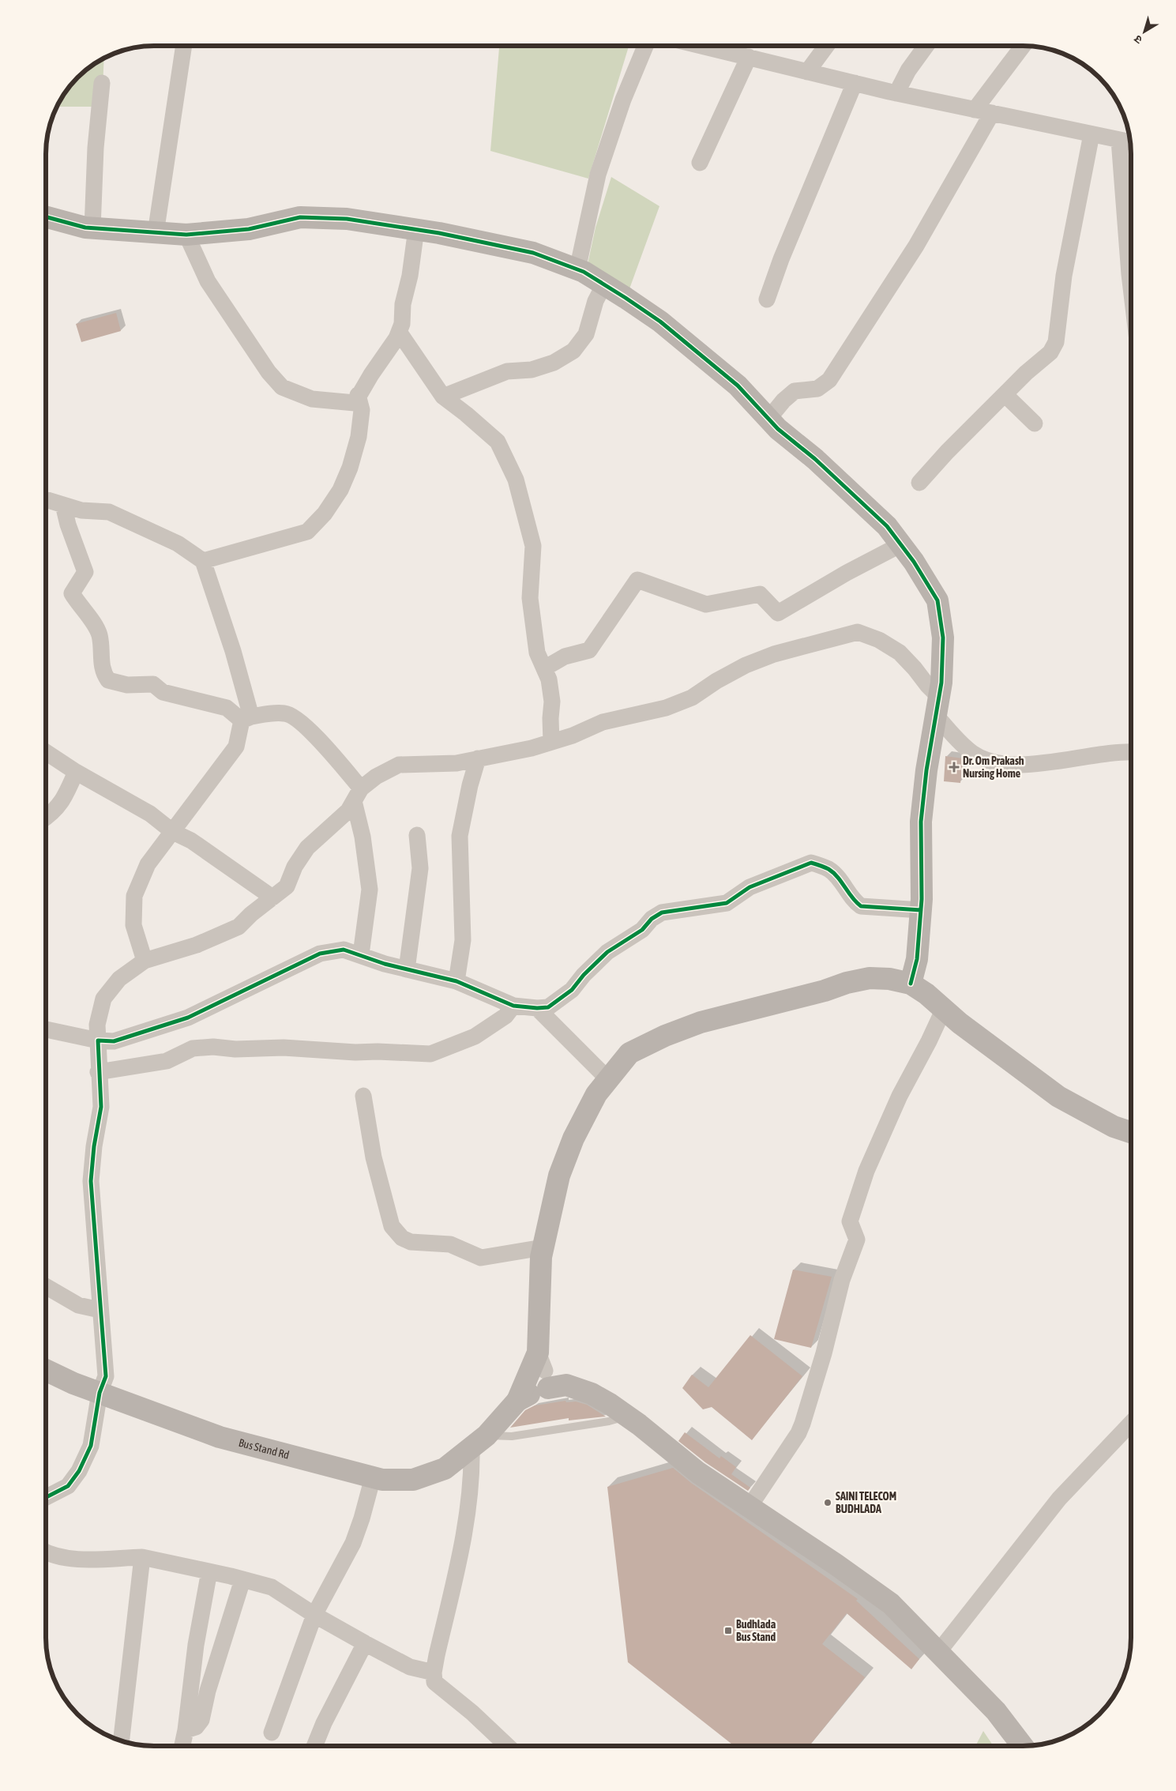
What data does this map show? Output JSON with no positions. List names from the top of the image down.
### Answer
{
  "streets": {
    "street": ["Bus Stand Rd"]
  },
  "places": {
    "health": ["Dr. Om Prakash Nursing Home"],
    "other": ["SAINI TELECOM BUDHLADA"],
    "transit": ["Budhlada Bus Stand"]
  },
  "north": "bottom left"
}
